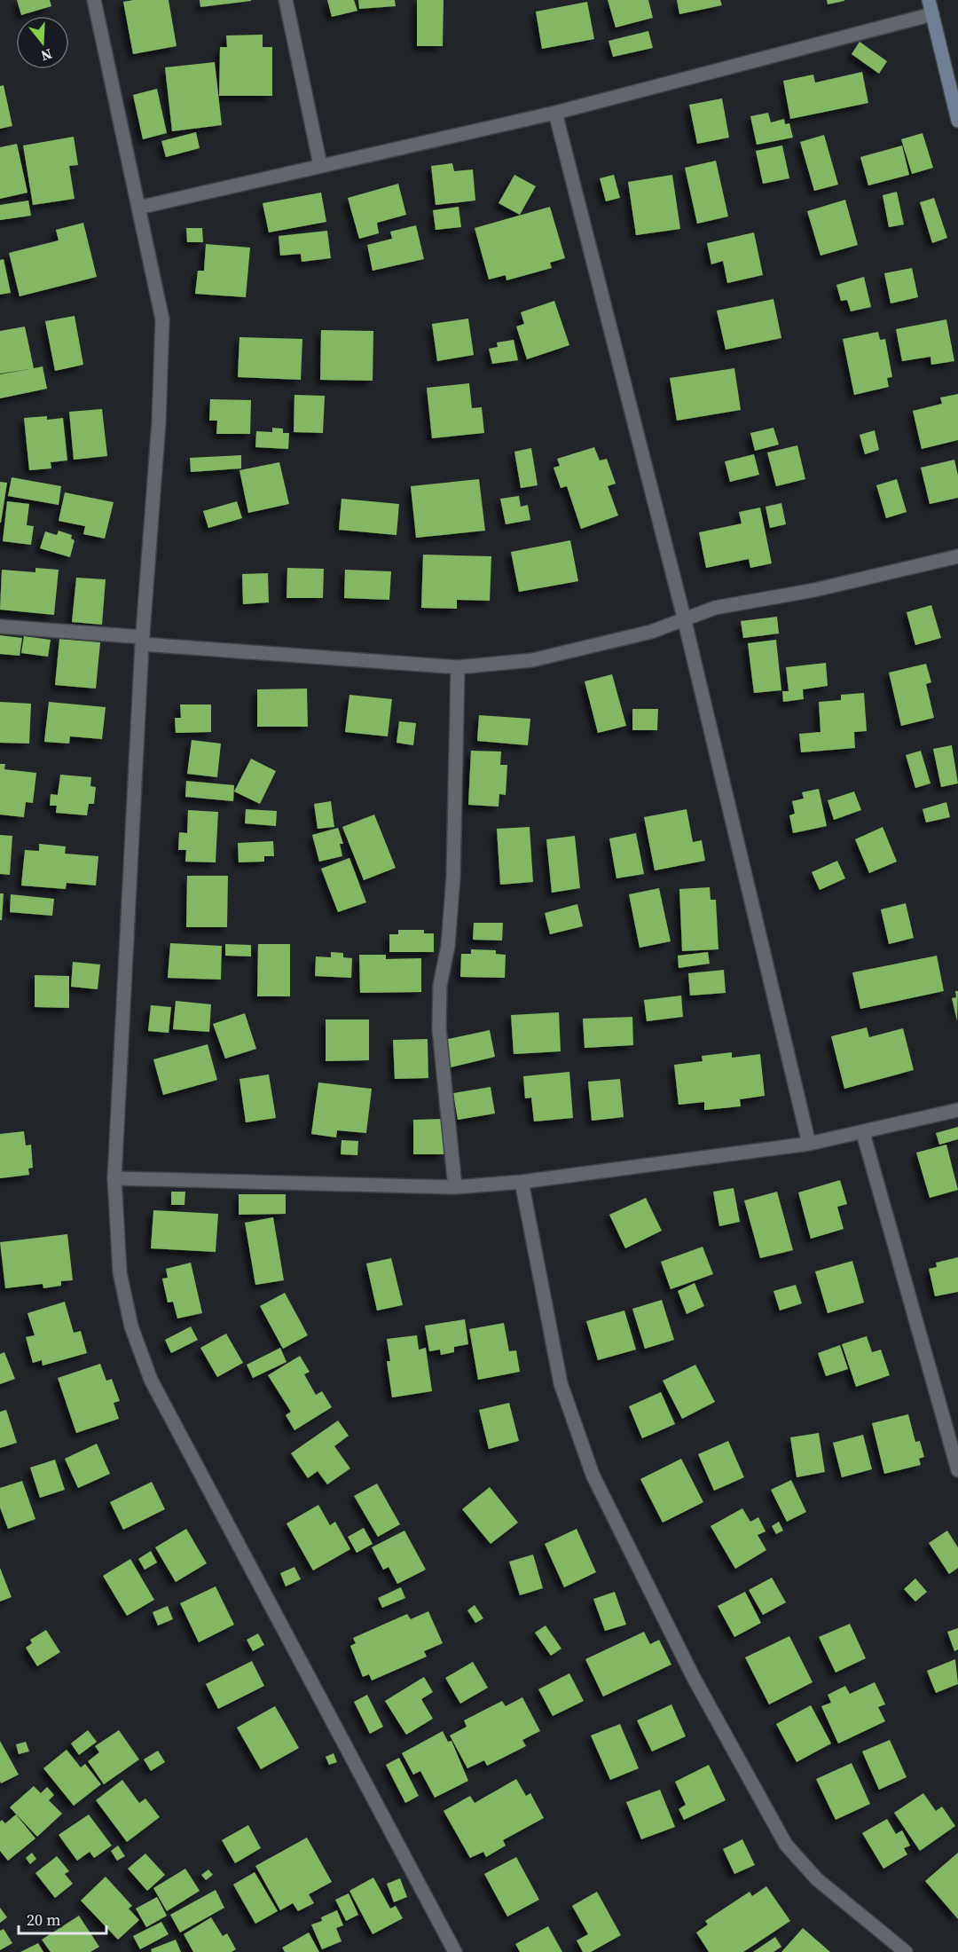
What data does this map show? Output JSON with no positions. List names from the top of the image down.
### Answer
{
  "scale_bar": "20 m",
  "north": "bottom"
}
